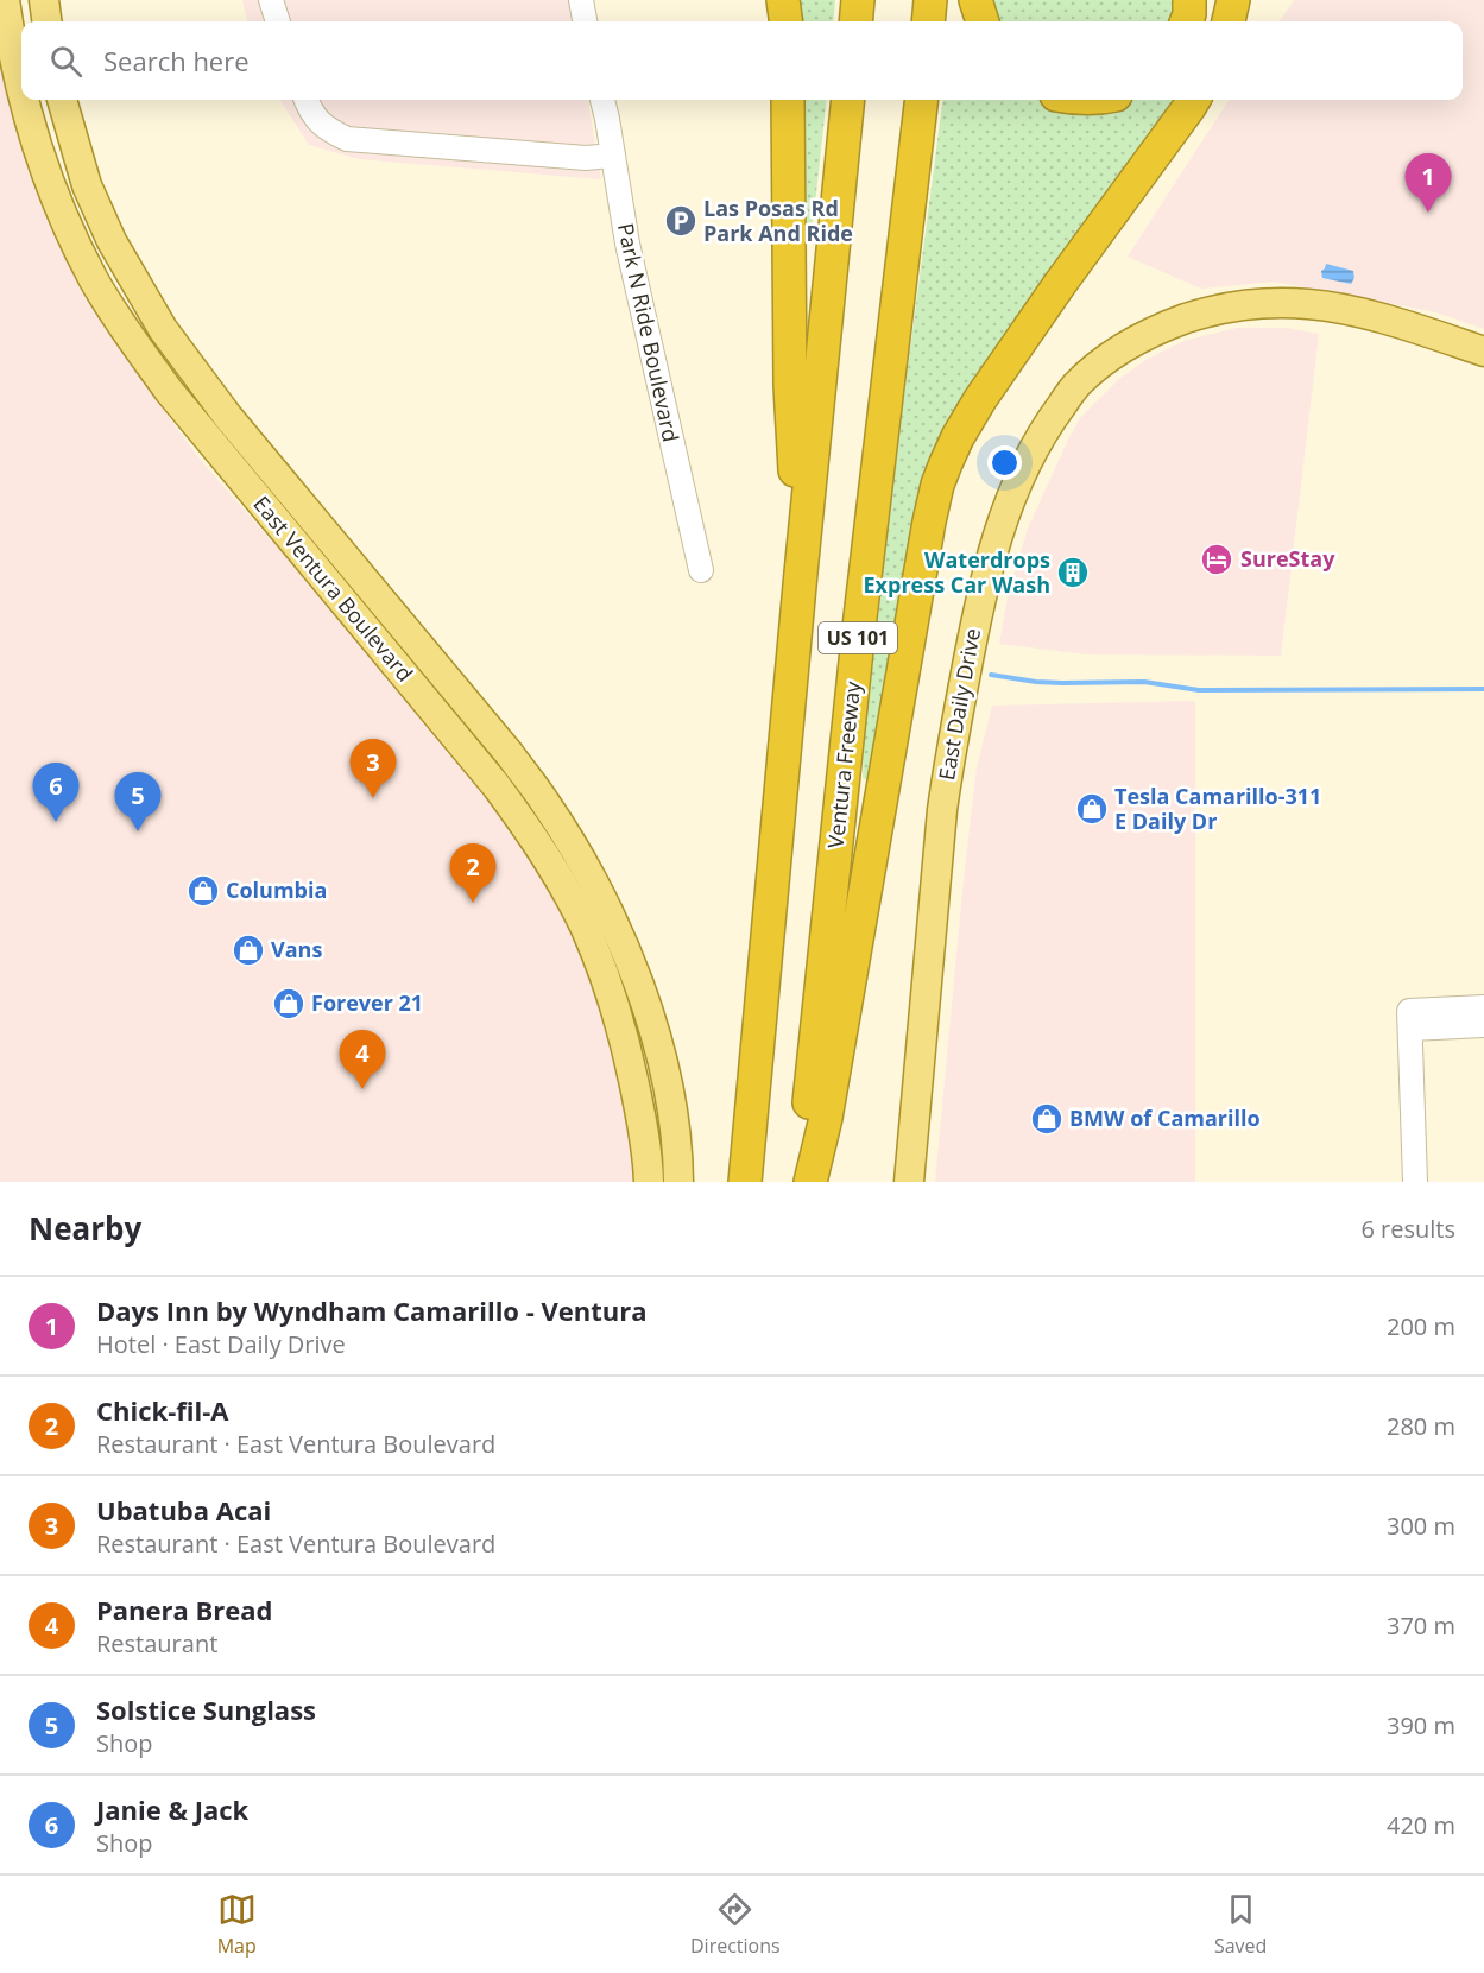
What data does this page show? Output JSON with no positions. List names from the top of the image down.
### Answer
{
  "streets": {
    "highway": ["US 101", "Ventura Freeway"],
    "main road": ["East Ventura Boulevard", "East Daily Drive"],
    "street": ["Park N Ride Boulevard"]
  },
  "places": {
    "parking": ["Las Posas Rd Park And Ride"],
    "hotel": ["SureStay"],
    "building": ["Waterdrops Express Car Wash"],
    "shop": [
      "Tesla Camarillo-311 E Daily Dr",
      "Columbia",
      "Vans",
      "Forever 21",
      "BMW of Camarillo"
    ]
  },
  "page": {
    "search": "Search here",
    "pins": [
      "1",
      "3",
      "6",
      "5",
      "2",
      "4"
    ],
    "heading": ["Nearby", "6 results"],
    "list": [
      {
        "mark": "1",
        "name": "Days Inn by Wyndham Camarillo - Ventura",
        "note": "Hotel · East Daily Drive",
        "value": "200 m"
      },
      {
        "mark": "2",
        "name": "Chick-fil-A",
        "note": "Restaurant · East Ventura Boulevard",
        "value": "280 m"
      },
      {
        "mark": "3",
        "name": "Ubatuba Acai",
        "note": "Restaurant · East Ventura Boulevard",
        "value": "300 m"
      },
      {
        "mark": "4",
        "name": "Panera Bread",
        "note": "Restaurant",
        "value": "370 m"
      },
      {
        "mark": "5",
        "name": "Solstice Sunglass",
        "note": "Shop",
        "value": "390 m"
      },
      {
        "mark": "6",
        "name": "Janie & Jack",
        "note": "Shop",
        "value": "420 m"
      }
    ],
    "nav": ["Map", "Directions", "Saved"]
  }
}
